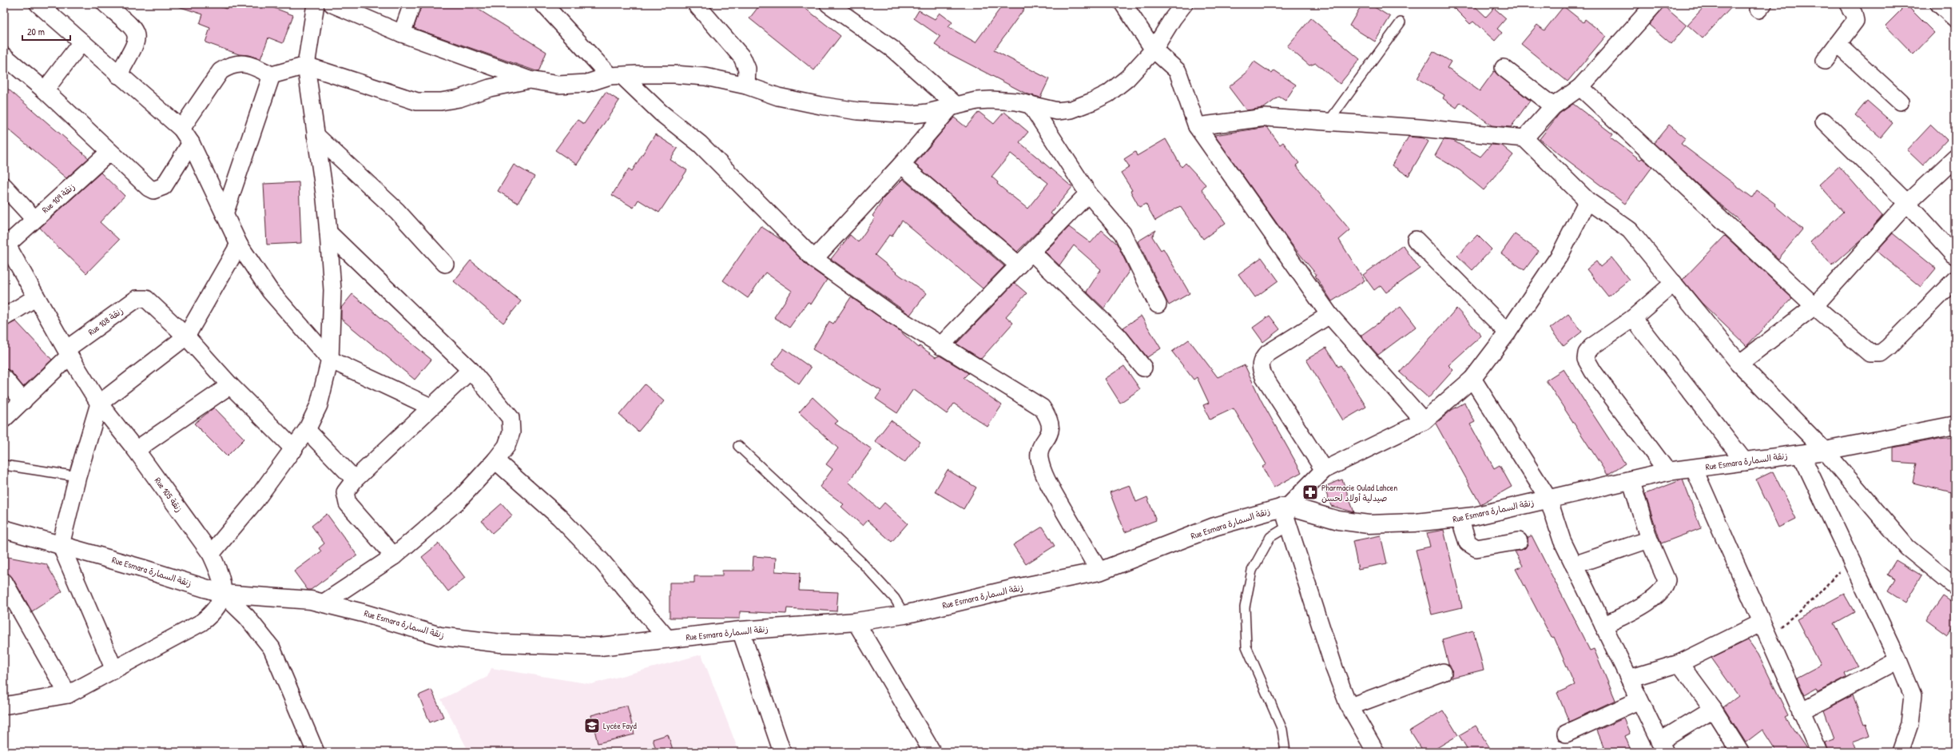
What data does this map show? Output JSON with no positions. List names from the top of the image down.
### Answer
{
  "streets": {
    "street": [
      "Rue 109 زنقة",
      "Rue 108 زنقة",
      "Rue Esmara زنقة السمارة",
      "Rue 105 زنقة"
    ]
  },
  "crossings": [
    ["Rue 109 زنقة", "Rue 105 زنقة"],
    ["Rue 108 زنقة", "Rue 105 زنقة"],
    ["Rue Esmara زنقة السمارة", "Rue 105 زنقة"]
  ],
  "places": {
    "pharmacy": ["Pharmacie Oulad Lahcen صيدلية أولاد لحسن"],
    "school or university": ["Lycée Fayd"]
  },
  "scale_bar": "20 m"
}
